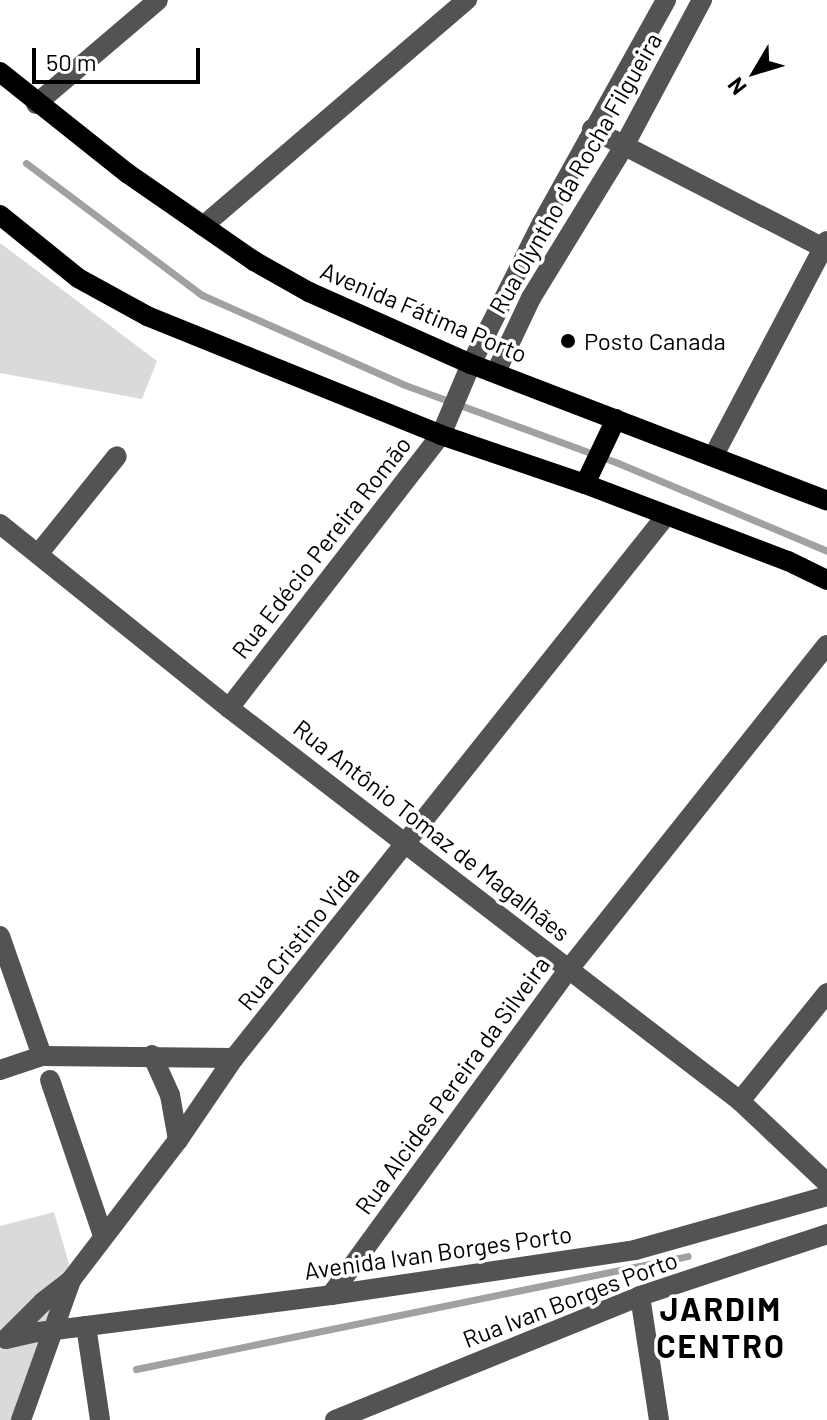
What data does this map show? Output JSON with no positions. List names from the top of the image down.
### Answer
{
  "streets": {
    "main road": ["Avenida Fátima Porto"],
    "street": [
      "Rua Olyntho da Rocha Filgueira",
      "Rua Edécio Pereira Romão",
      "Rua Antônio Tomaz de Magalhães",
      "Rua Cristino Vida",
      "Rua Alcides Pereira da Silveira",
      "Avenida Ivan Borges Porto",
      "Rua Ivan Borges Porto"
    ]
  },
  "crossings": [
    ["Rua Olyntho da Rocha Filgueira", "Avenida Fátima Porto"],
    ["Rua Olyntho da Rocha Filgueira", "Rua Edécio Pereira Romão"],
    ["Rua Edécio Pereira Romão", "Rua Antônio Tomaz de Magalhães"],
    ["Rua Antônio Tomaz de Magalhães", "Rua Cristino Vida"],
    ["Rua Antônio Tomaz de Magalhães", "Rua Alcides Pereira da Silveira"],
    ["Rua Cristino Vida", "Avenida Ivan Borges Porto"],
    ["Rua Alcides Pereira da Silveira", "Avenida Ivan Borges Porto"]
  ],
  "districts": ["JARDIM CENTRO"],
  "places": ["Posto Canada"],
  "scale_bar": "50 m",
  "north": "bottom left"
}
